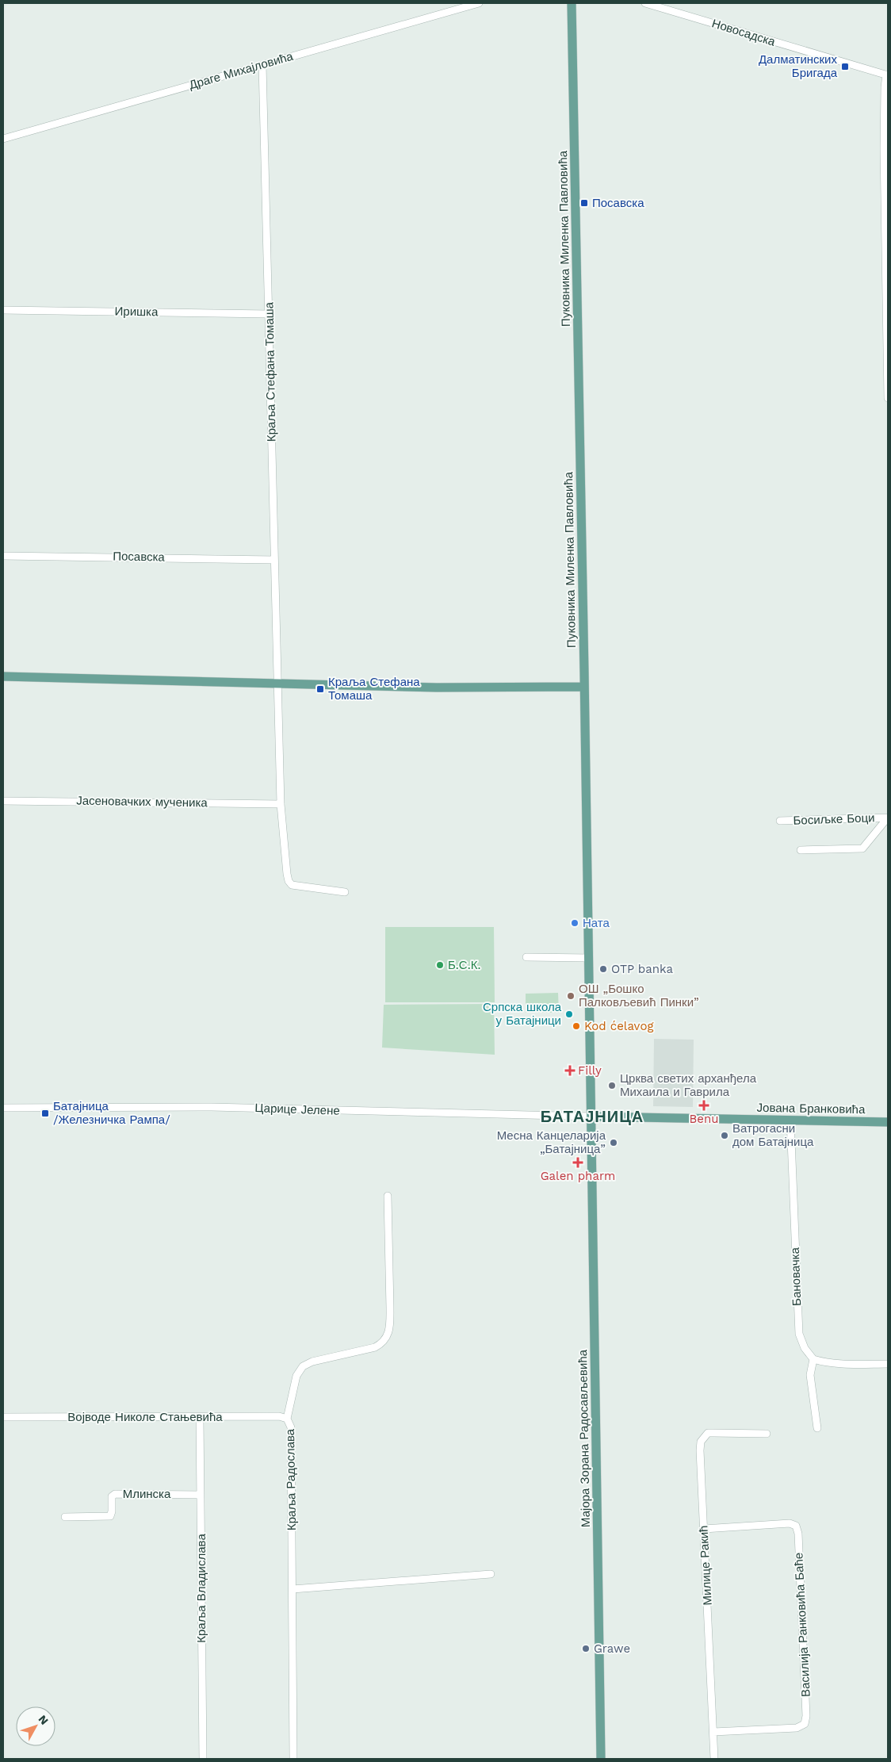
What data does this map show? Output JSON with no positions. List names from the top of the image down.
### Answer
{
  "streets": {
    "main road": ["Пуковника Миленка Павловића", "Јована Бранковића", "Мајора Зорана Радосављевића"],
    "street": [
      "Новосадска",
      "Драге Михајловића",
      "Иришка",
      "Краља Стефана Томаша",
      "Посавска",
      "Јасеновачких мученика",
      "Босиљке Боци",
      "Царице Јелене",
      "Бановачка",
      "Војводе Николе Стањевића",
      "Краља Радослава",
      "Млинска",
      "Милице Ракић",
      "Краља Владислава",
      "Василија Ранковића Баће"
    ]
  },
  "crossings": [
    ["Драге Михајловића", "Краља Стефана Томаша"],
    ["Пуковника Миленка Павловића", "Јована Бранковића"],
    ["Пуковника Миленка Павловића", "Царице Јелене"],
    ["Пуковника Миленка Павловића", "Мајора Зорана Радосављевића"],
    ["Иришка", "Краља Стефана Томаша"],
    ["Краља Стефана Томаша", "Посавска"],
    ["Краља Стефана Томаша", "Јасеновачких мученика"],
    ["Јована Бранковића", "Царице Јелене"],
    ["Јована Бранковића", "Бановачка"],
    ["Јована Бранковића", "Мајора Зорана Радосављевића"],
    ["Царице Јелене", "Мајора Зорана Радосављевића"],
    ["Војводе Николе Стањевића", "Краља Радослава"],
    ["Војводе Николе Стањевића", "Краља Владислава"],
    ["Млинска", "Краља Владислава"],
    ["Милице Ракић", "Василија Ранковића Баће"]
  ],
  "districts": ["БАТАЈНИЦА"],
  "places": {
    "transit": [
      "Далматинских Бригада",
      "Посавска",
      "Краља Стефана Томаша",
      "Батајница /Железничка Рампа/"
    ],
    "other": [
      "Ната",
      "Б.С.К.",
      "OTP banka",
      "ОШ „Бошко Палковљевић Пинки”",
      "Српска школа у Батајници",
      "Kod ćelavog",
      "Црква светих арханђела Михаила и Гаврила",
      "Ватрогасни дом Батајница",
      "Месна Канцеларија „Батајница”",
      "Grawe"
    ],
    "health": ["Filly", "Benu", "Galen pharm"]
  },
  "north": "top right"
}
